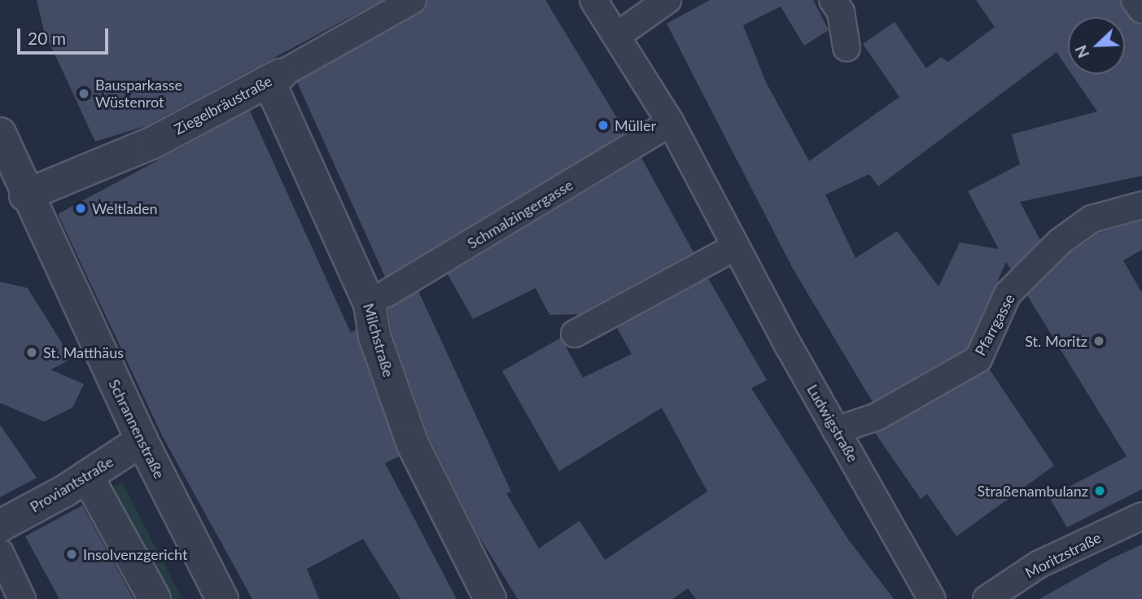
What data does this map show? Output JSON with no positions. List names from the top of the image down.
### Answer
{
  "streets": {
    "street": [
      "Ziegelbräustraße",
      "Schmalzingergasse",
      "Pfarrgasse",
      "Milchstraße",
      "Ludwigstraße",
      "Schrannenstraße",
      "Proviantstraße",
      "Moritzstraße"
    ]
  },
  "crossings": [
    ["Ziegelbräustraße", "Milchstraße"],
    ["Ziegelbräustraße", "Schrannenstraße"],
    ["Schmalzingergasse", "Milchstraße"],
    ["Schmalzingergasse", "Ludwigstraße"],
    ["Pfarrgasse", "Ludwigstraße"],
    ["Schrannenstraße", "Proviantstraße"]
  ],
  "places": [
    "Bausparkasse Wüstenrot",
    "Müller",
    "Weltladen",
    "St. Moritz",
    "St. Matthäus",
    "Straßenambulanz",
    "Insolvenzgericht"
  ],
  "scale_bar": "20 m",
  "north": "bottom left"
}
